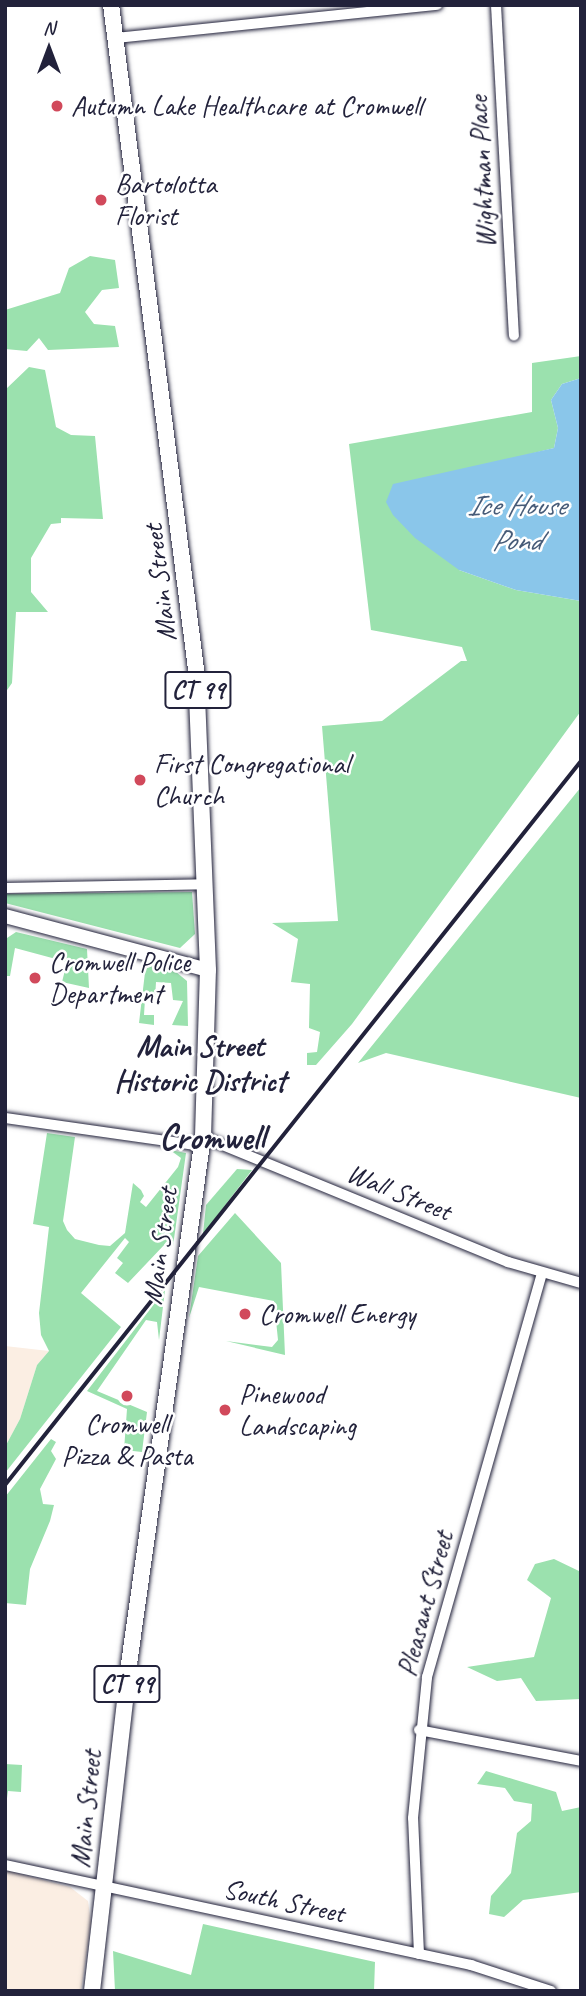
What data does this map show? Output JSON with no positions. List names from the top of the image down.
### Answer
{
  "streets": {
    "main road": ["Main Street", "CT 99"],
    "street": [
      "Wightman Place",
      "Wall Street",
      "Pleasant Street",
      "South Street"
    ]
  },
  "crossings": [
    ["Main Street", "Wall Street"],
    ["Main Street", "South Street"],
    ["Wall Street", "Pleasant Street"],
    ["Pleasant Street", "South Street"]
  ],
  "districts": ["Main Street Historic District", "Cromwell"],
  "water": ["Ice House Pond"],
  "places": [
    "Autumn Lake Healthcare at Cromwell",
    "Bartolotta Florist",
    "First Congregational Church",
    "Cromwell Police Department",
    "Cromwell Energy",
    "Cromwell Pizza & Pasta",
    "Pinewood Landscaping"
  ],
  "north": "top"
}
